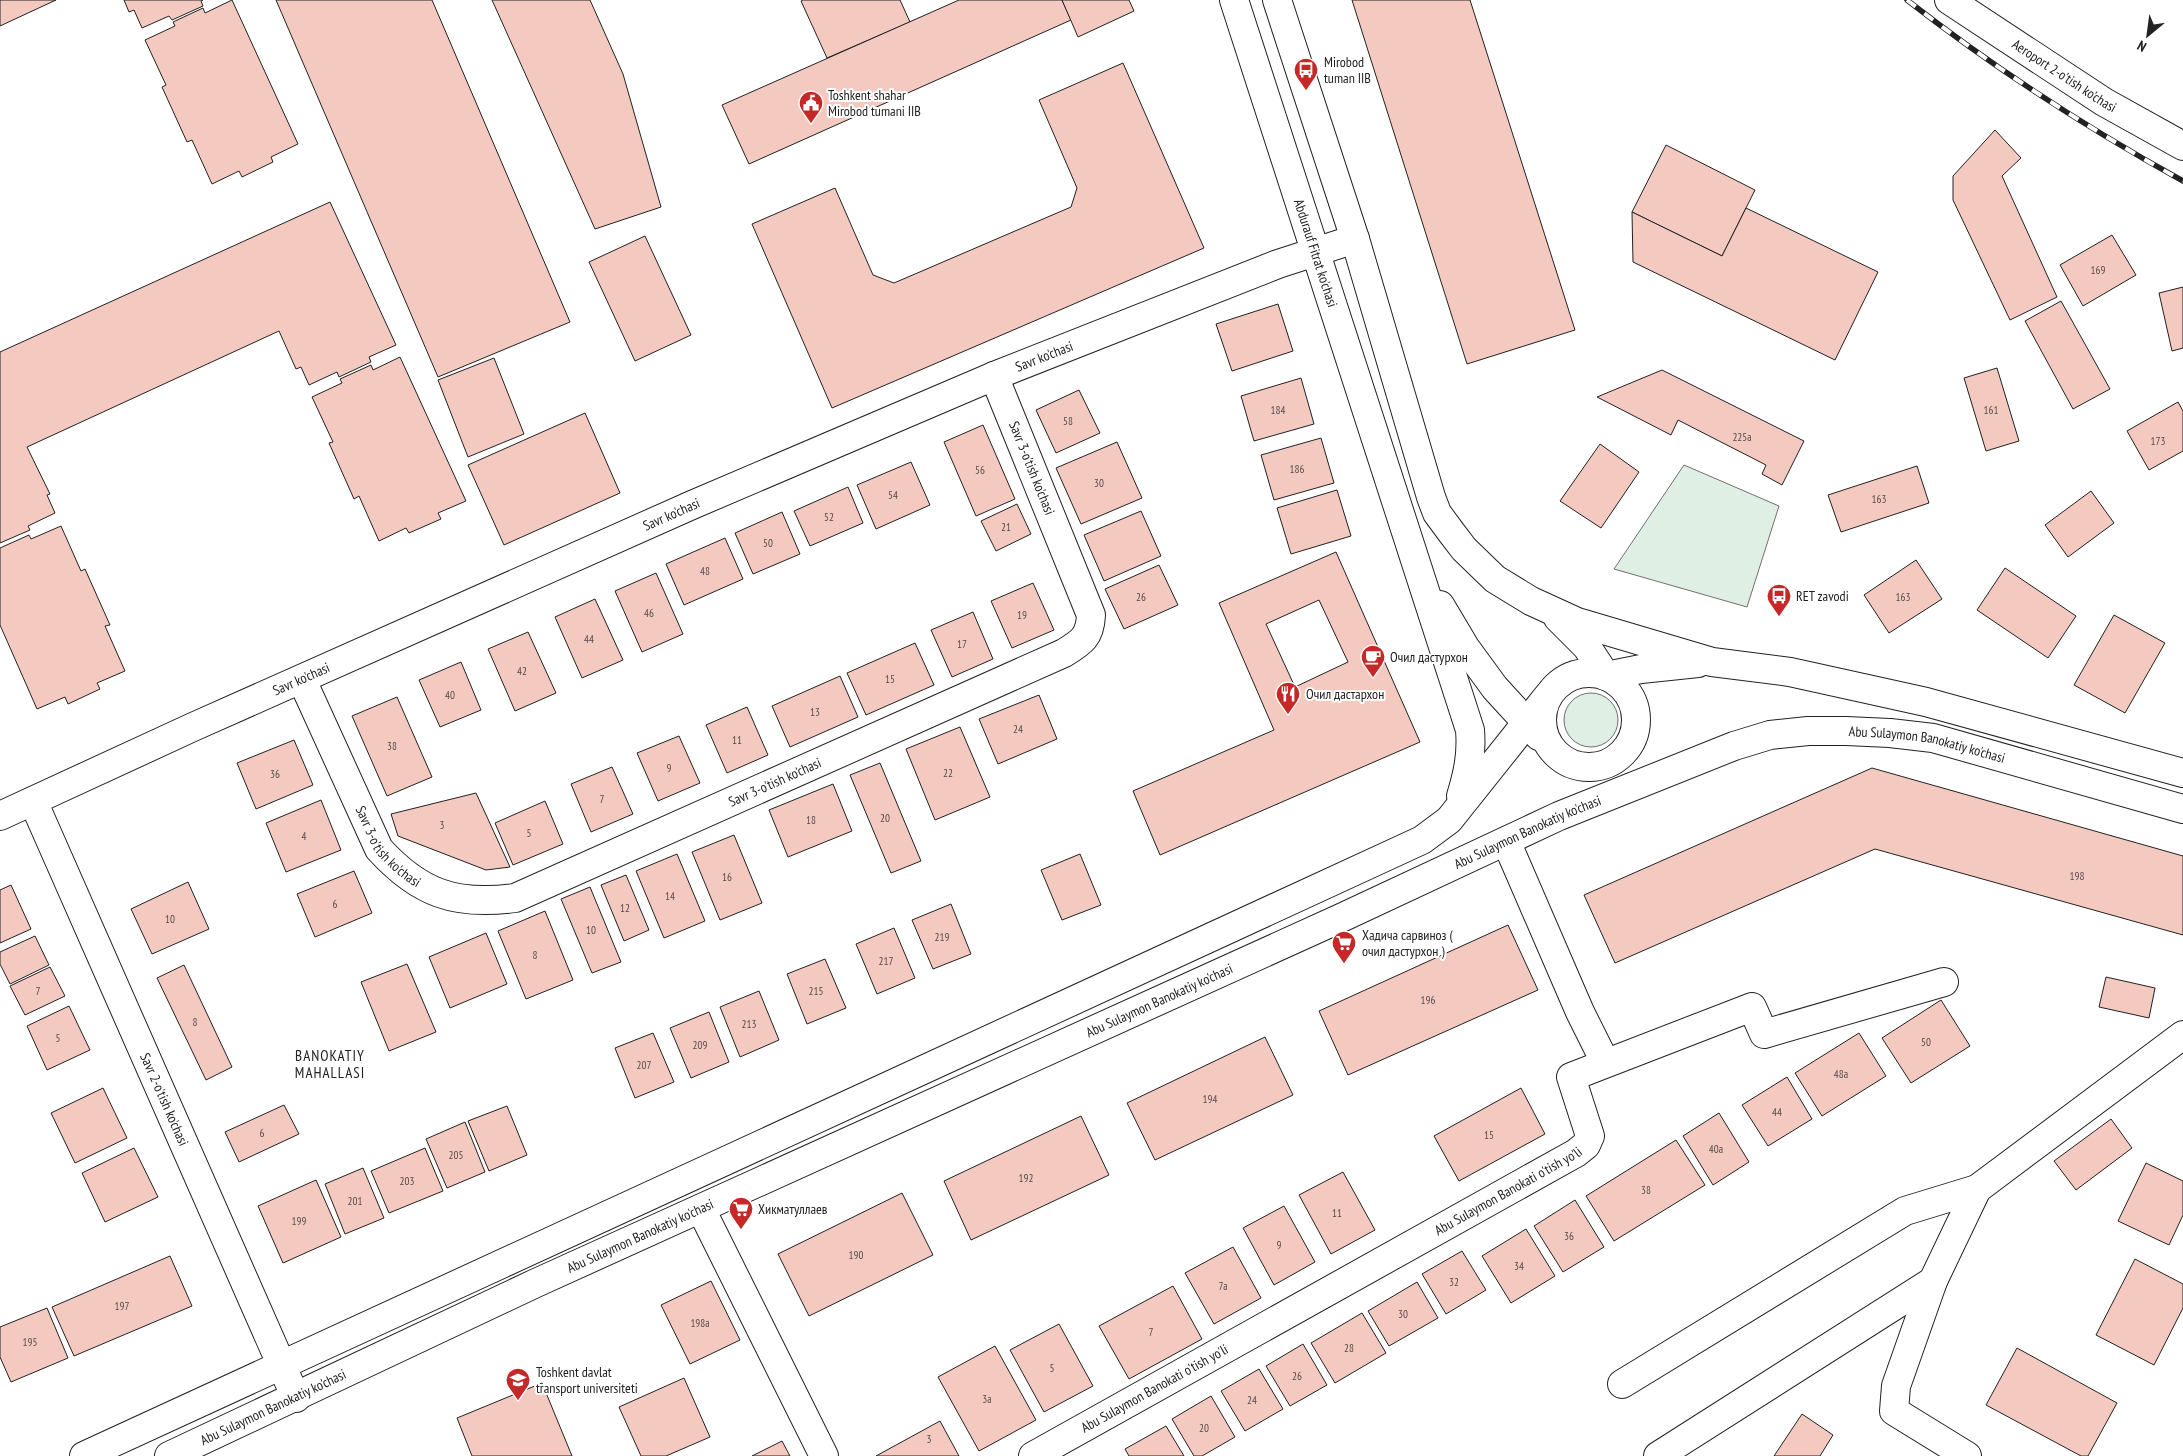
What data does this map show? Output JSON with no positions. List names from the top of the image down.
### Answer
{
  "streets": {
    "main road": [
      "Aeroport 2-o'tish ko'chasi",
      "Abdurauf Fitrat ko'chasi",
      "Savr ko'chasi",
      "Savr 3-o'tish ko'chasi",
      "Abu Sulaymon Banokatiy ko'chasi",
      "Savr 2-o'tish ko'chasi",
      "Abu Sulaymon Banokati o'tish yo'li"
    ]
  },
  "crossings": [
    ["Abdurauf Fitrat ko'chasi", "Savr ko'chasi"],
    ["Savr ko'chasi", "Savr 3-o'tish ko'chasi"],
    ["Savr ko'chasi", "Savr 2-o'tish ko'chasi"],
    ["Abu Sulaymon Banokatiy ko'chasi", "Savr 2-o'tish ko'chasi"]
  ],
  "districts": ["BANOKATIY MAHALLASI"],
  "places": {
    "bus stop": ["Mirobod tuman IIB", "RET zavodi"],
    "public building": ["Toshkent shahar Mirobod tumani IIB"],
    "cafe": ["Очил дастурхон"],
    "restaurant": ["Очил дастархон"],
    "supermarket": ["Хадича сарвиноз ( очил дастурхон )", "Хикматуллаев"],
    "school or university": ["Toshkent davlat transport universiteti"]
  },
  "house_numbers": [
    "169",
    "184",
    "161",
    "58",
    "225а",
    "173",
    "186",
    "56",
    "30",
    "54",
    "163",
    "52",
    "21",
    "50",
    "48",
    "26",
    "163",
    "46",
    "19",
    "44",
    "17",
    "42",
    "15",
    "40",
    "13",
    "24",
    "11",
    "38",
    "9",
    "22",
    "36",
    "7",
    "20",
    "18",
    "3",
    "5",
    "4",
    "198",
    "16",
    "14",
    "6",
    "12",
    "10",
    "10",
    "219",
    "8",
    "217",
    "7",
    "215",
    "196",
    "8",
    "213",
    "5",
    "50",
    "209",
    "207",
    "48a",
    "194",
    "44",
    "6",
    "15",
    "40a",
    "205",
    "192",
    "203",
    "38",
    "201",
    "11",
    "199",
    "36",
    "9",
    "190",
    "34",
    "32",
    "7a",
    "197",
    "30",
    "198a",
    "7",
    "195",
    "28",
    "5",
    "26",
    "3a",
    "24",
    "20",
    "3"
  ],
  "north": "bottom left"
}
